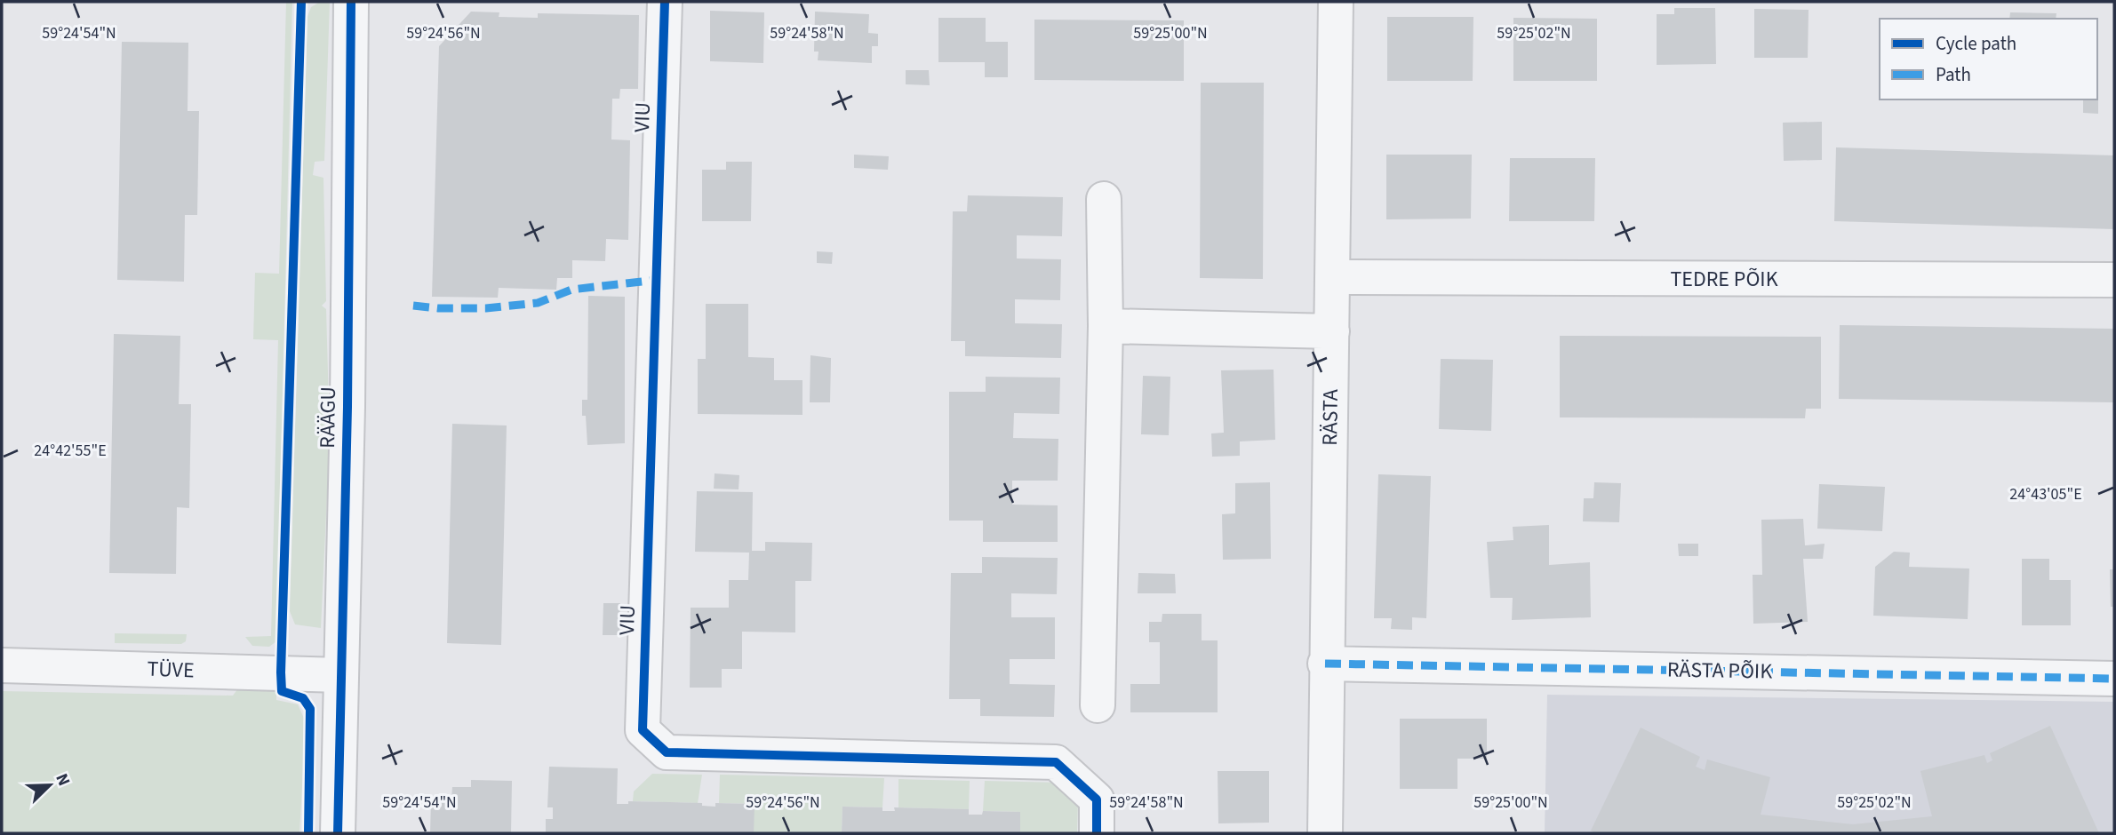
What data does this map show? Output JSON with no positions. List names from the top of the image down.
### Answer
{
  "streets": {
    "street": [
      "VIU",
      "TEDRE PÕIK",
      "RÄÄGU",
      "RÄSTA",
      "TÜVE",
      "RÄSTA PÕIK"
    ]
  },
  "crossings": [
    ["TEDRE PÕIK", "RÄSTA"],
    ["RÄÄGU", "TÜVE"],
    ["RÄSTA", "RÄSTA PÕIK"]
  ],
  "legend": ["Cycle path", "Path"],
  "north": "top right",
  "coordinates": [
    "59°24'54\"N",
    "59°24'56\"N",
    "59°24'58\"N",
    "59°25'00\"N",
    "59°25'02\"N",
    "24°42'55\"E",
    "24°43'05\"E"
  ]
}
